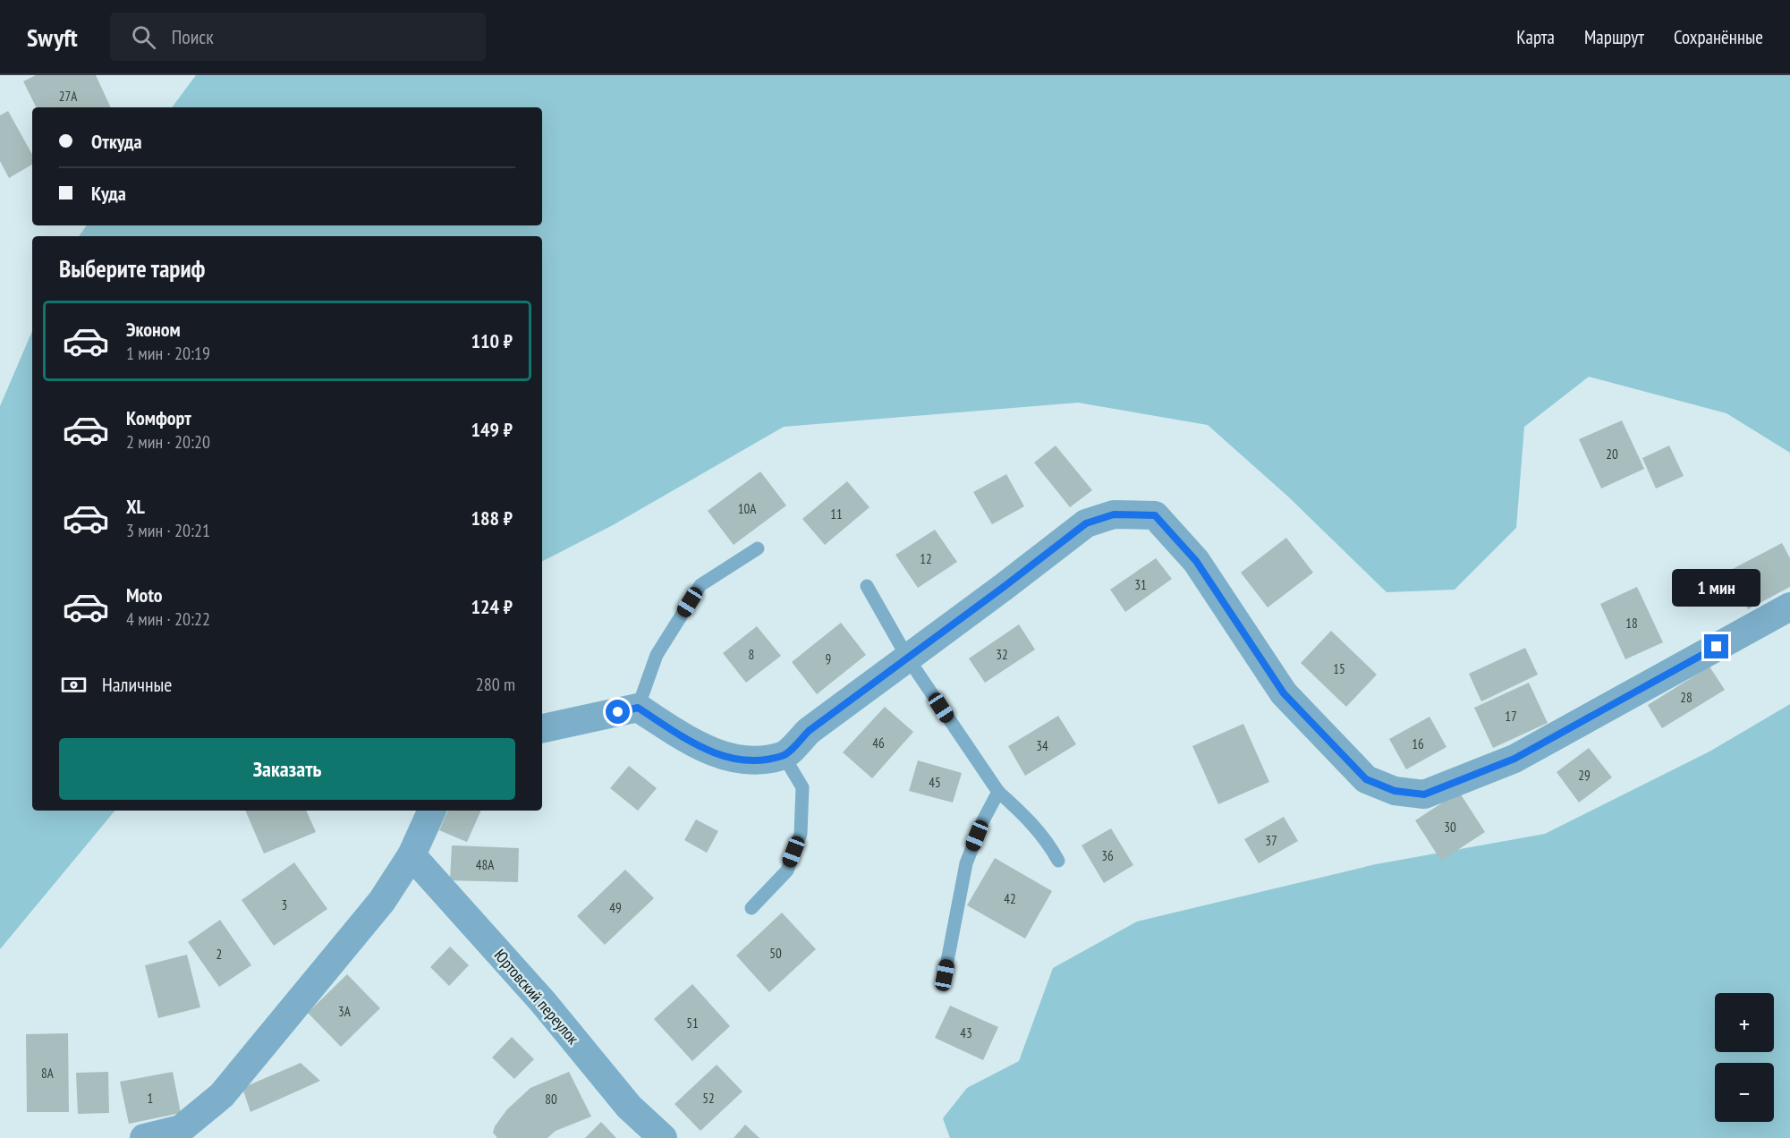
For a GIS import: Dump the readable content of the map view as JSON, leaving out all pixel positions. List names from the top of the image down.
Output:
{
  "streets": {
    "street": ["Юртовский переулок"]
  },
  "house_numbers": [
    "27А",
    "20",
    "10А",
    "11",
    "12",
    "31",
    "18",
    "8",
    "32",
    "9",
    "15",
    "28",
    "17",
    "46",
    "16",
    "34",
    "29",
    "45",
    "30",
    "37",
    "36",
    "48А",
    "42",
    "3",
    "49",
    "50",
    "2",
    "3А",
    "51",
    "43",
    "8А",
    "1",
    "52",
    "80"
  ],
  "page": {
    "header": "Swyft",
    "search": "Поиск",
    "nav": ["Карта", "Маршрут", "Сохранённые"],
    "banner": ["Откуда", "Куда"],
    "heading": "Выберите тариф",
    "list": [
      {
        "name": "Эконом",
        "note": "1 мин · 20:19",
        "value": "110 ₽"
      },
      {
        "name": "Комфорт",
        "note": "2 мин · 20:20",
        "value": "149 ₽"
      },
      {
        "name": "XL",
        "note": "3 мин · 20:21",
        "value": "188 ₽"
      },
      {
        "name": "Moto",
        "note": "4 мин · 20:22",
        "value": "124 ₽"
      }
    ],
    "bubble": "1 мин",
    "pay": ["Наличные", "280 m"],
    "buttons": "Заказать",
    "map_buttons": ["+", "−"]
  }
}
